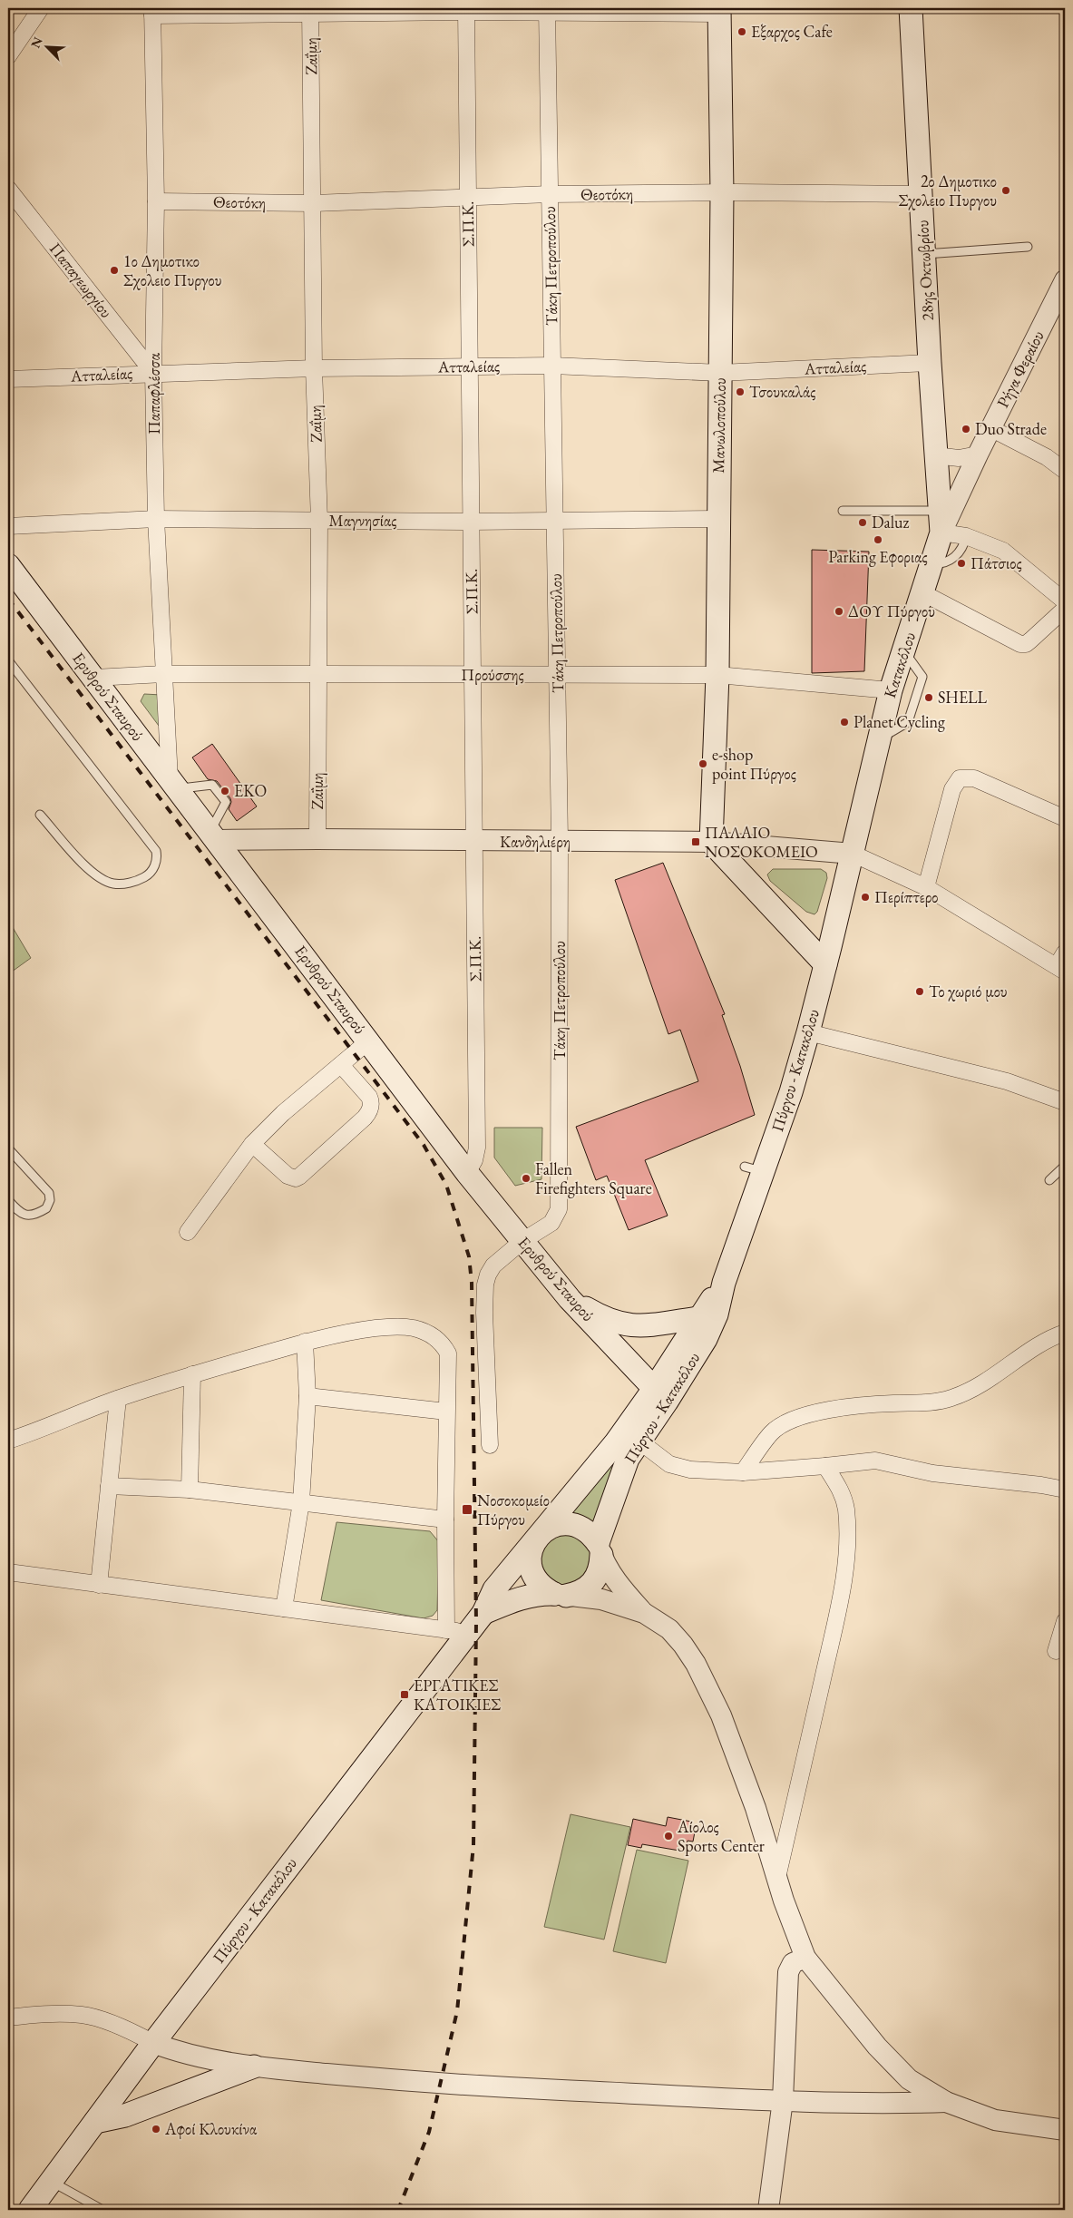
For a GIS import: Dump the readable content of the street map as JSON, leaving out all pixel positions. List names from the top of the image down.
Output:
{
  "streets": {
    "main road": [
      "28ης Οκτωβρίου",
      "Μανωλοπούλου",
      "Κατακόλου",
      "Ερυθρού Σταυρού",
      "Πύργου - Κατακόλου"
    ],
    "street": [
      "Ζαΐμη",
      "Θεοτόκη",
      "Σ.Π.Κ.",
      "Τάκη Πετροπούλου",
      "Παπαγεωργίου",
      "Ατταλείας",
      "Ρήγα Φεραίου",
      "Παπαφλέσσα",
      "Μαγνησίας",
      "Προύσσης",
      "Κανδηλιέρη"
    ]
  },
  "crossings": [
    ["Ζαΐμη", "Θεοτόκη"],
    ["Ζαΐμη", "Ατταλείας"],
    ["Ζαΐμη", "Μαγνησίας"],
    ["Ζαΐμη", "Προύσσης"],
    ["Ζαΐμη", "Κανδηλιέρη"],
    ["Θεοτόκη", "Σ.Π.Κ."],
    ["Θεοτόκη", "Τάκη Πετροπούλου"],
    ["Θεοτόκη", "28ης Οκτωβρίου"],
    ["Θεοτόκη", "Παπαφλέσσα"],
    ["Θεοτόκη", "Μανωλοπούλου"],
    ["Σ.Π.Κ.", "Ατταλείας"],
    ["Σ.Π.Κ.", "Μαγνησίας"],
    ["Σ.Π.Κ.", "Προύσσης"],
    ["Σ.Π.Κ.", "Ερυθρού Σταυρού"],
    ["Σ.Π.Κ.", "Κανδηλιέρη"],
    ["Τάκη Πετροπούλου", "Ατταλείας"],
    ["Τάκη Πετροπούλου", "Μαγνησίας"],
    ["Τάκη Πετροπούλου", "Προύσσης"],
    ["Τάκη Πετροπούλου", "Ερυθρού Σταυρού"],
    ["Τάκη Πετροπούλου", "Κανδηλιέρη"],
    ["28ης Οκτωβρίου", "Ατταλείας"],
    ["28ης Οκτωβρίου", "Ρήγα Φεραίου"],
    ["28ης Οκτωβρίου", "Κατακόλου"],
    ["Παπαγεωργίου", "Ατταλείας"],
    ["Παπαγεωργίου", "Παπαφλέσσα"],
    ["Ατταλείας", "Παπαφλέσσα"],
    ["Ατταλείας", "Μανωλοπούλου"],
    ["Ρήγα Φεραίου", "Κατακόλου"],
    ["Παπαφλέσσα", "Μαγνησίας"],
    ["Παπαφλέσσα", "Προύσσης"],
    ["Παπαφλέσσα", "Ερυθρού Σταυρού"],
    ["Μανωλοπούλου", "Μαγνησίας"],
    ["Μανωλοπούλου", "Προύσσης"],
    ["Μανωλοπούλου", "Κανδηλιέρη"],
    ["Κατακόλου", "Προύσσης"],
    ["Κατακόλου", "Κανδηλιέρη"],
    ["Κατακόλου", "Πύργου - Κατακόλου"],
    ["Προύσσης", "Ερυθρού Σταυρού"],
    ["Ερυθρού Σταυρού", "Κανδηλιέρη"],
    ["Ερυθρού Σταυρού", "Πύργου - Κατακόλου"],
    ["Κανδηλιέρη", "Πύργου - Κατακόλου"]
  ],
  "places": {
    "other": [
      "Εξαρχος Cafe",
      "2ο Δημοτικο Σχολειο Πυργου",
      "1ο Δημοτικο Σχολειο Πυργου",
      "Τσουκαλάς",
      "Duo Strade",
      "Daluz",
      "Parking Εφοριας",
      "Πάτσιος",
      "ΔΟΥ Πύργου",
      "SHELL",
      "Planet Cycling",
      "e-shop point Πύργος",
      "EKO",
      "Περίπτερο",
      "Το χωριό μου",
      "Fallen Firefighters Square",
      "Αίολος Sports Center",
      "Αφοί Κλουκίνα"
    ],
    "transit": ["ΠΑΛΑΙΟ ΝΟΣΟΚΟΜΕΙΟ", "Νοσοκομείο Πύργου", "ΕΡΓΑΤΙΚΕΣ ΚΑΤΟΙΚΙΕΣ"]
  },
  "north": "top left"
}
